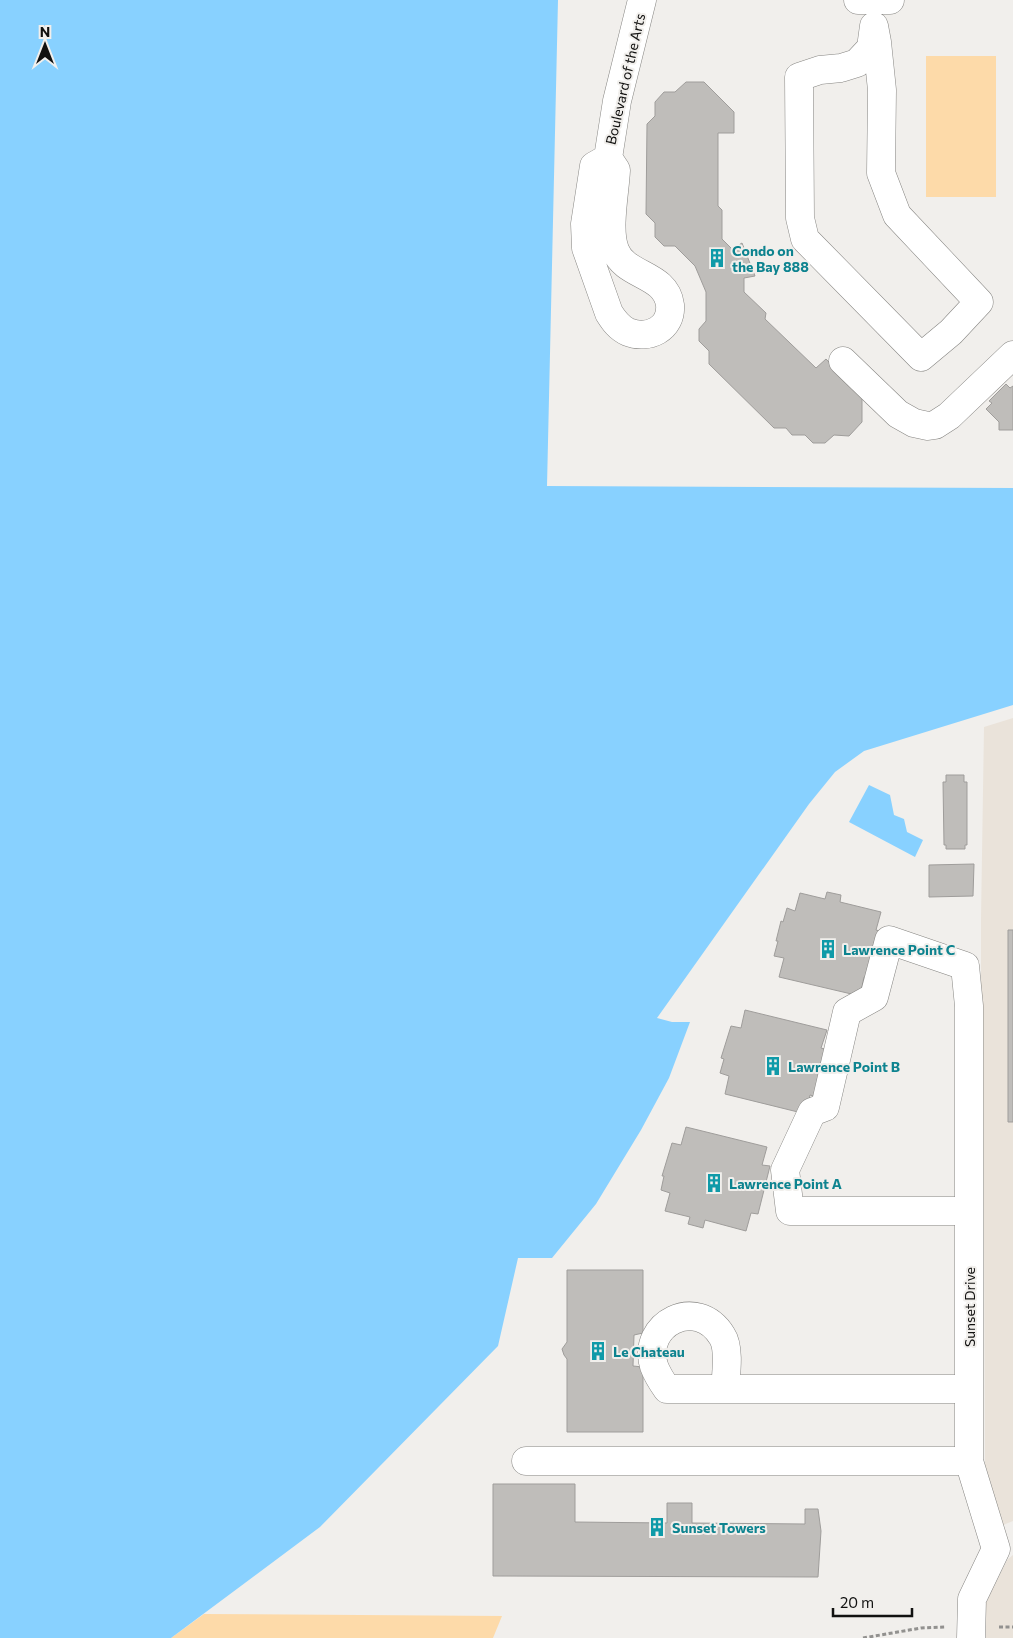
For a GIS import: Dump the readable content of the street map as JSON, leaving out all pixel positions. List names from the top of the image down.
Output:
{
  "streets": {
    "street": ["Boulevard of the Arts", "Sunset Drive"]
  },
  "places": {
    "building": [
      "Condo on the Bay 888",
      "Lawrence Point C",
      "Lawrence Point B",
      "Lawrence Point A",
      "Le Chateau",
      "Sunset Towers"
    ]
  },
  "scale_bar": "20 m",
  "north": "top"
}
